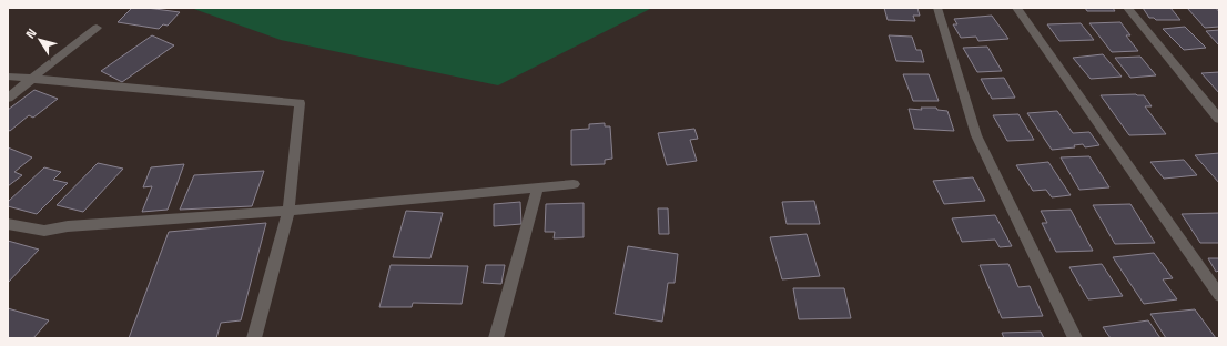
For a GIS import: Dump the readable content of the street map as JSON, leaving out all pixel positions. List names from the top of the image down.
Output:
{
  "north": "top left"
}
